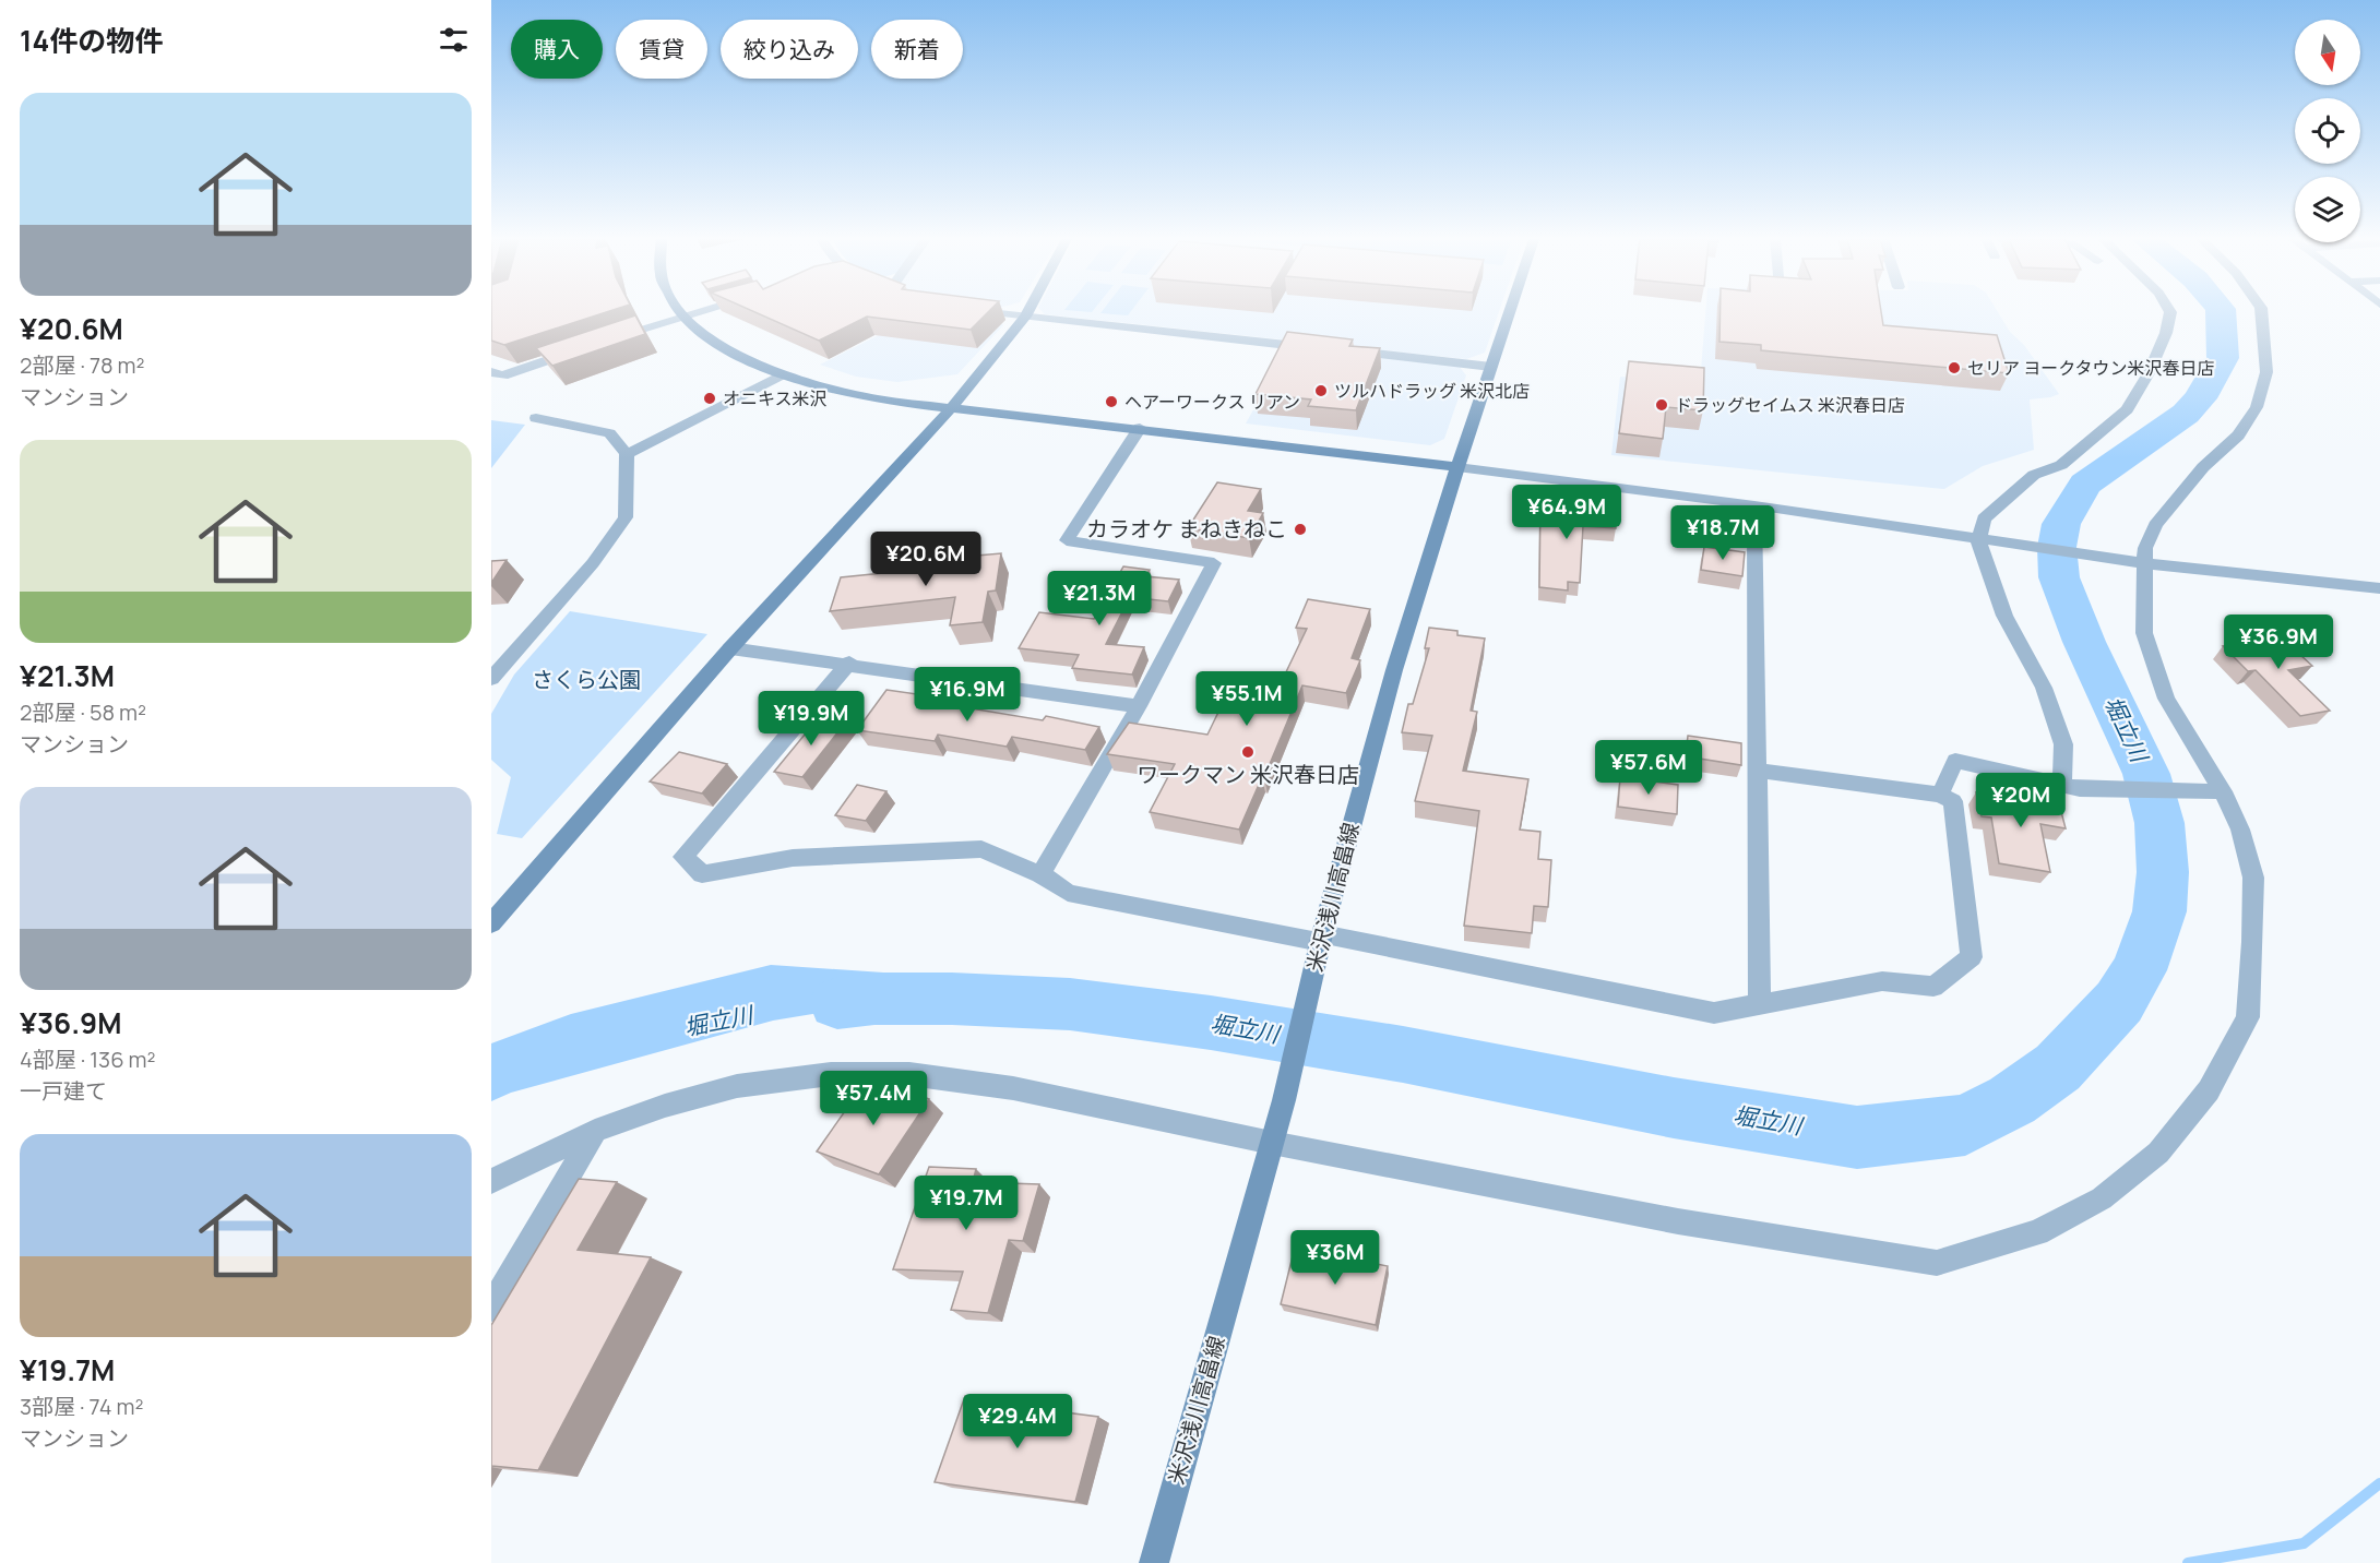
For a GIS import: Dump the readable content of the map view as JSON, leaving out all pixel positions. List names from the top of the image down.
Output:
{
  "streets": {
    "street": ["米沢浅川高畠線"]
  },
  "water": ["堀立川"],
  "parks": ["さくら公園"],
  "places": [
    "セリア ヨークタウン米沢春日店",
    "ツルハドラッグ 米沢北店",
    "オニキス米沢",
    "ヘアーワークス リアン",
    "ドラッグセイムス 米沢春日店",
    "カラオケ まねきねこ",
    "ワークマン 米沢春日店"
  ],
  "north": "bottom",
  "page": {
    "heading": "14件の物件",
    "chip": [
      "購入",
      "賃貸",
      "絞り込み",
      "新着"
    ],
    "list": [
      {
        "name": "¥20.6M",
        "note": "2部屋 · 78 m² · マンション"
      },
      {
        "name": "¥21.3M",
        "note": "2部屋 · 58 m² · マンション"
      },
      {
        "name": "¥36.9M",
        "note": "4部屋 · 136 m² · 一戸建て"
      },
      {
        "name": "¥19.7M",
        "note": "3部屋 · 74 m² · マンション"
      }
    ],
    "price": [
      "¥64.9M",
      "¥18.7M",
      "¥20.6M",
      "¥21.3M",
      "¥36.9M",
      "¥16.9M",
      "¥55.1M",
      "¥19.9M",
      "¥57.6M",
      "¥20M",
      "¥57.4M",
      "¥19.7M",
      "¥36M",
      "¥29.4M"
    ]
  }
}
